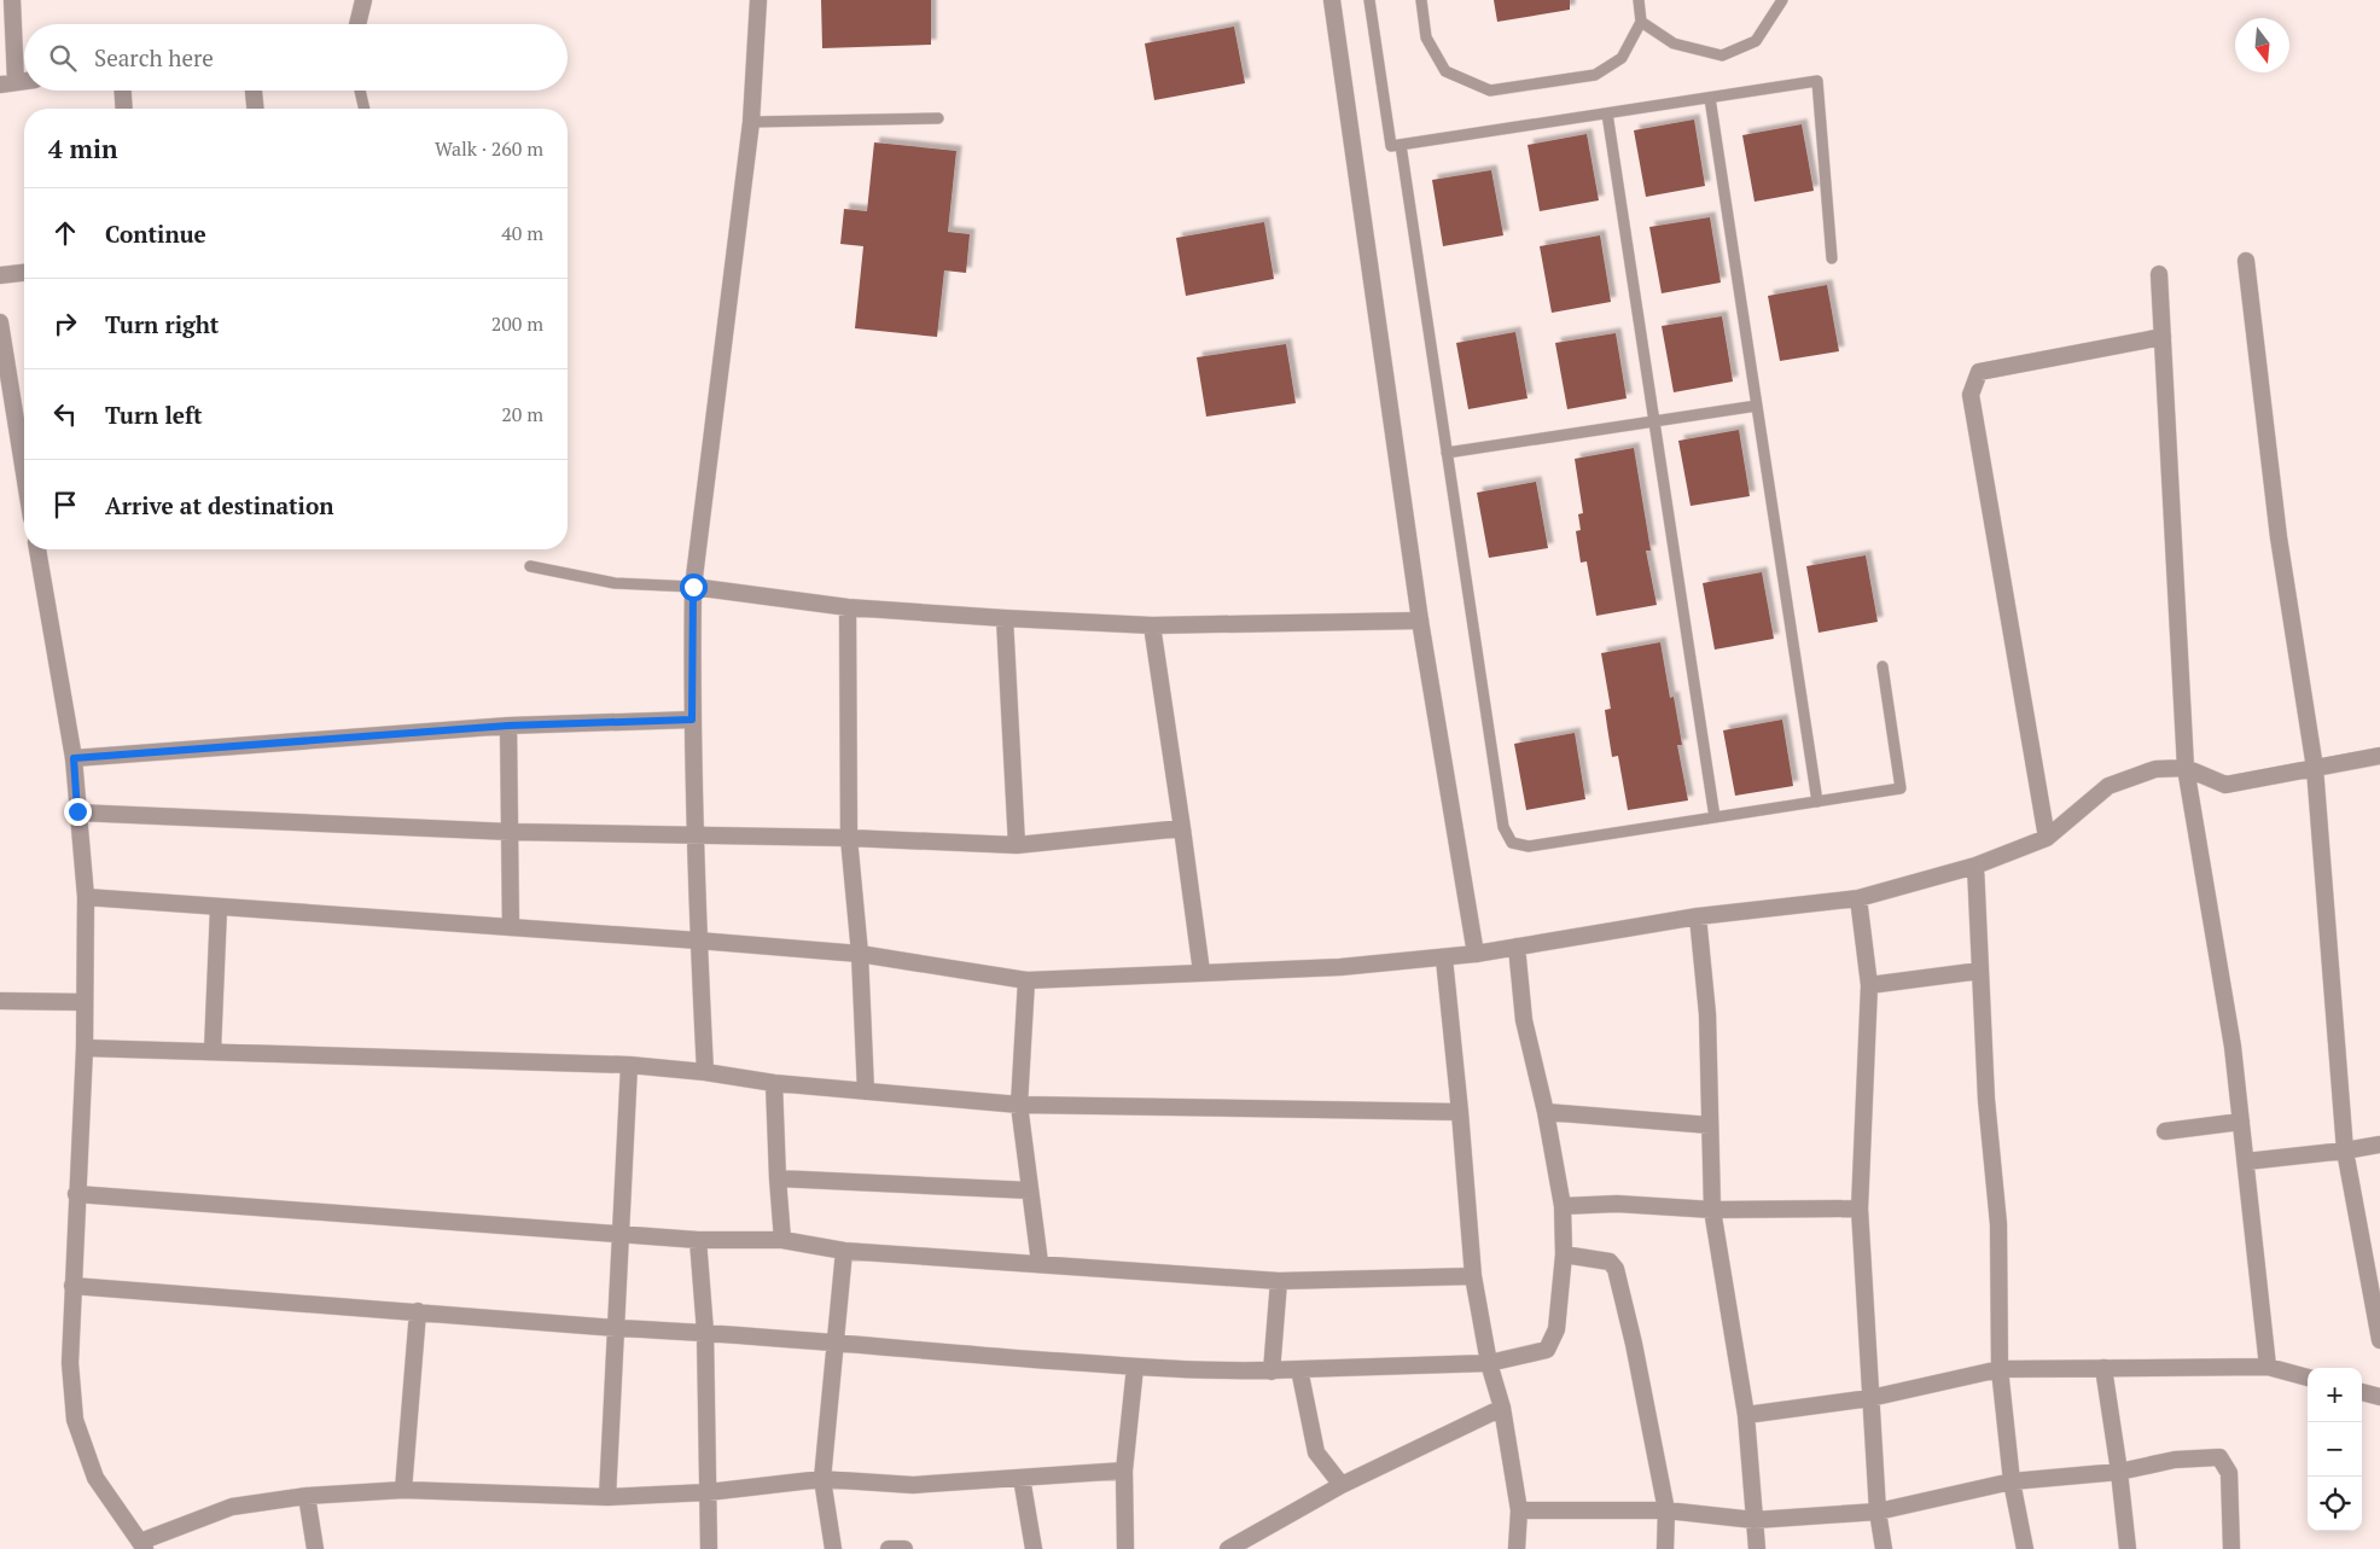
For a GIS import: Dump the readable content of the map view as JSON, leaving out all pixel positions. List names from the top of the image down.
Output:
{
  "north": "bottom",
  "page": {
    "search": "Search here",
    "heading": ["4 min", "Walk · 260 m"],
    "list": [
      ["Continue", "40 m"],
      ["Turn right", "200 m"],
      ["Turn left", "20 m"],
      "Arrive at destination"
    ],
    "map_buttons": ["+", "−"]
  }
}
